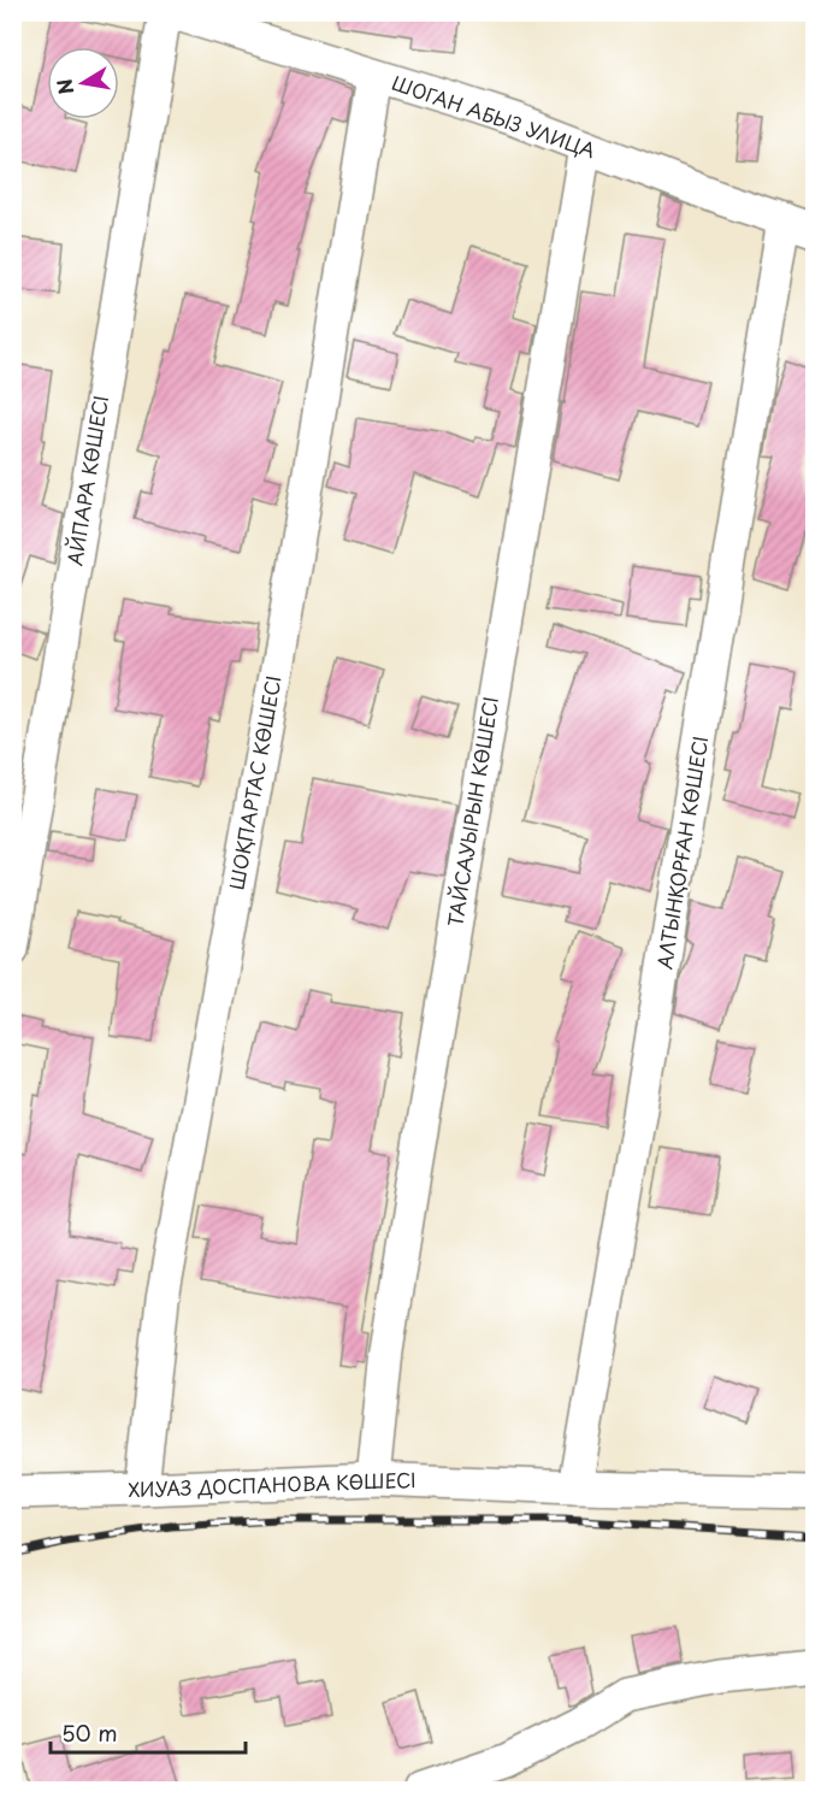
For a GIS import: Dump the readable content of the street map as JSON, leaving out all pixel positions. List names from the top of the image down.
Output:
{
  "streets": {
    "street": [
      "ШОГАН АБЫЗ УЛИЦА",
      "АЙПАРА КӨШЕСІ",
      "ШОҚПАРТАС КӨШЕСІ",
      "ТАЙСАУЫРЫН КӨШЕСІ",
      "АЛТЫНҚОРҒАН КӨШЕСІ",
      "ХИУАЗ ДОСПАНОВА КӨШЕСІ"
    ]
  },
  "crossings": [
    ["ШОГАН АБЫЗ УЛИЦА", "ШОҚПАРТАС КӨШЕСІ"],
    ["ШОГАН АБЫЗ УЛИЦА", "ТАЙСАУЫРЫН КӨШЕСІ"],
    ["ШОГАН АБЫЗ УЛИЦА", "АЛТЫНҚОРҒАН КӨШЕСІ"],
    ["ШОҚПАРТАС КӨШЕСІ", "ХИУАЗ ДОСПАНОВА КӨШЕСІ"],
    ["ТАЙСАУЫРЫН КӨШЕСІ", "ХИУАЗ ДОСПАНОВА КӨШЕСІ"],
    ["АЛТЫНҚОРҒАН КӨШЕСІ", "ХИУАЗ ДОСПАНОВА КӨШЕСІ"]
  ],
  "scale_bar": "50 m",
  "north": "left"
}
